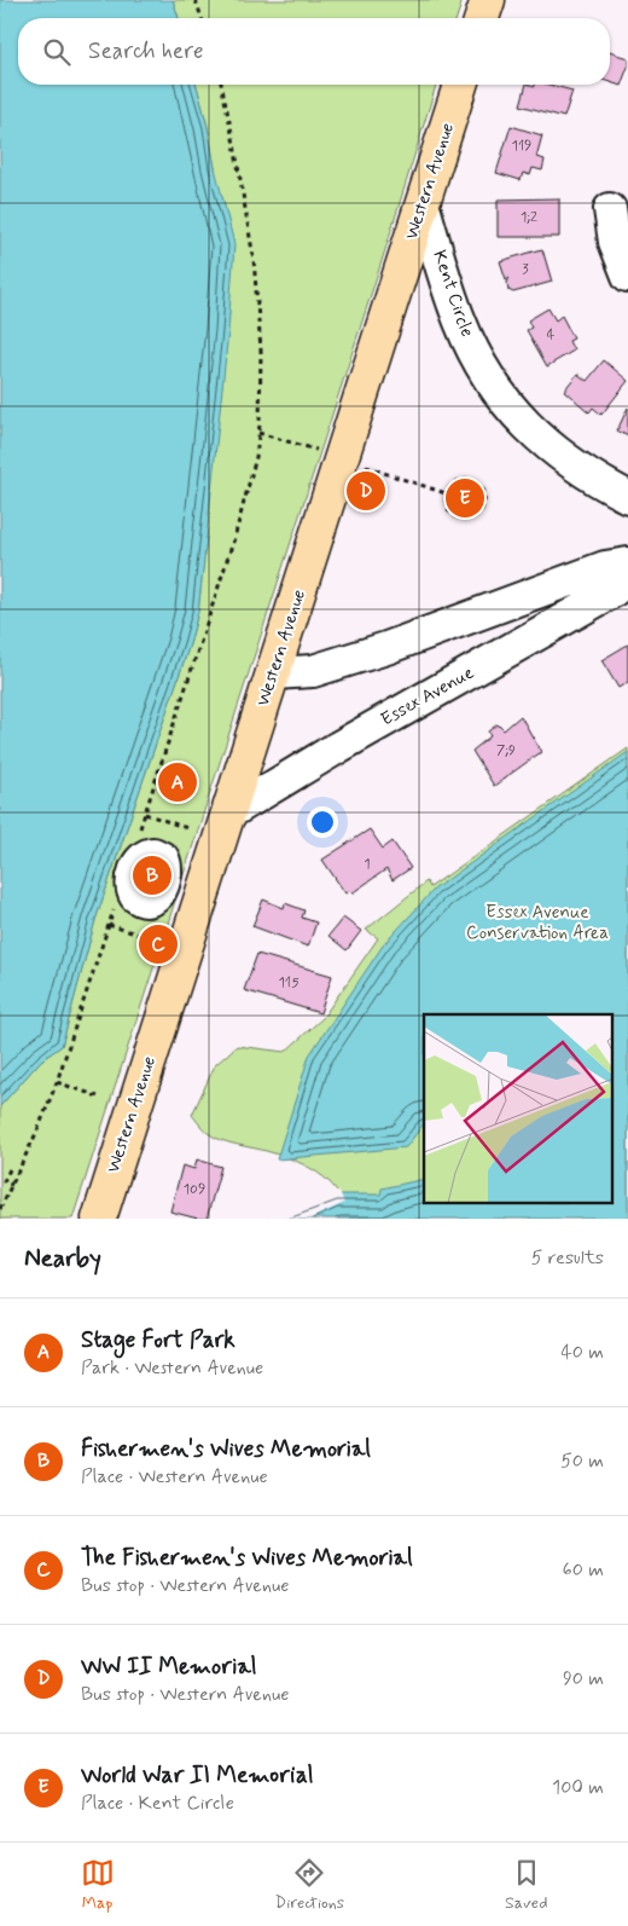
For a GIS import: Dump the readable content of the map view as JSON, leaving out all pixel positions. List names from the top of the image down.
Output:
{
  "streets": {
    "main road": ["Western Avenue"],
    "street": ["Kent Circle", "Essex Avenue"]
  },
  "crossings": [
    ["Western Avenue", "Kent Circle"],
    ["Western Avenue", "Essex Avenue"]
  ],
  "parks": ["Essex Avenue Conservation Area"],
  "house_numbers": [
    "119",
    "1;2",
    "3",
    "4",
    "7;9",
    "1",
    "115",
    "109"
  ],
  "page": {
    "search": "Search here",
    "pins": [
      "D",
      "E",
      "A",
      "B",
      "C"
    ],
    "heading": ["Nearby", "5 results"],
    "list": [
      {
        "mark": "A",
        "name": "Stage Fort Park",
        "note": "Park · Western Avenue",
        "value": "40 m"
      },
      {
        "mark": "B",
        "name": "Fishermen's Wives Memorial",
        "note": "Place · Western Avenue",
        "value": "50 m"
      },
      {
        "mark": "C",
        "name": "The Fishermen's Wives Memorial",
        "note": "Bus stop · Western Avenue",
        "value": "60 m"
      },
      {
        "mark": "D",
        "name": "WW II Memorial",
        "note": "Bus stop · Western Avenue",
        "value": "90 m"
      },
      {
        "mark": "E",
        "name": "World War II Memorial",
        "note": "Place · Kent Circle",
        "value": "100 m"
      }
    ],
    "nav": ["Map", "Directions", "Saved"]
  }
}
